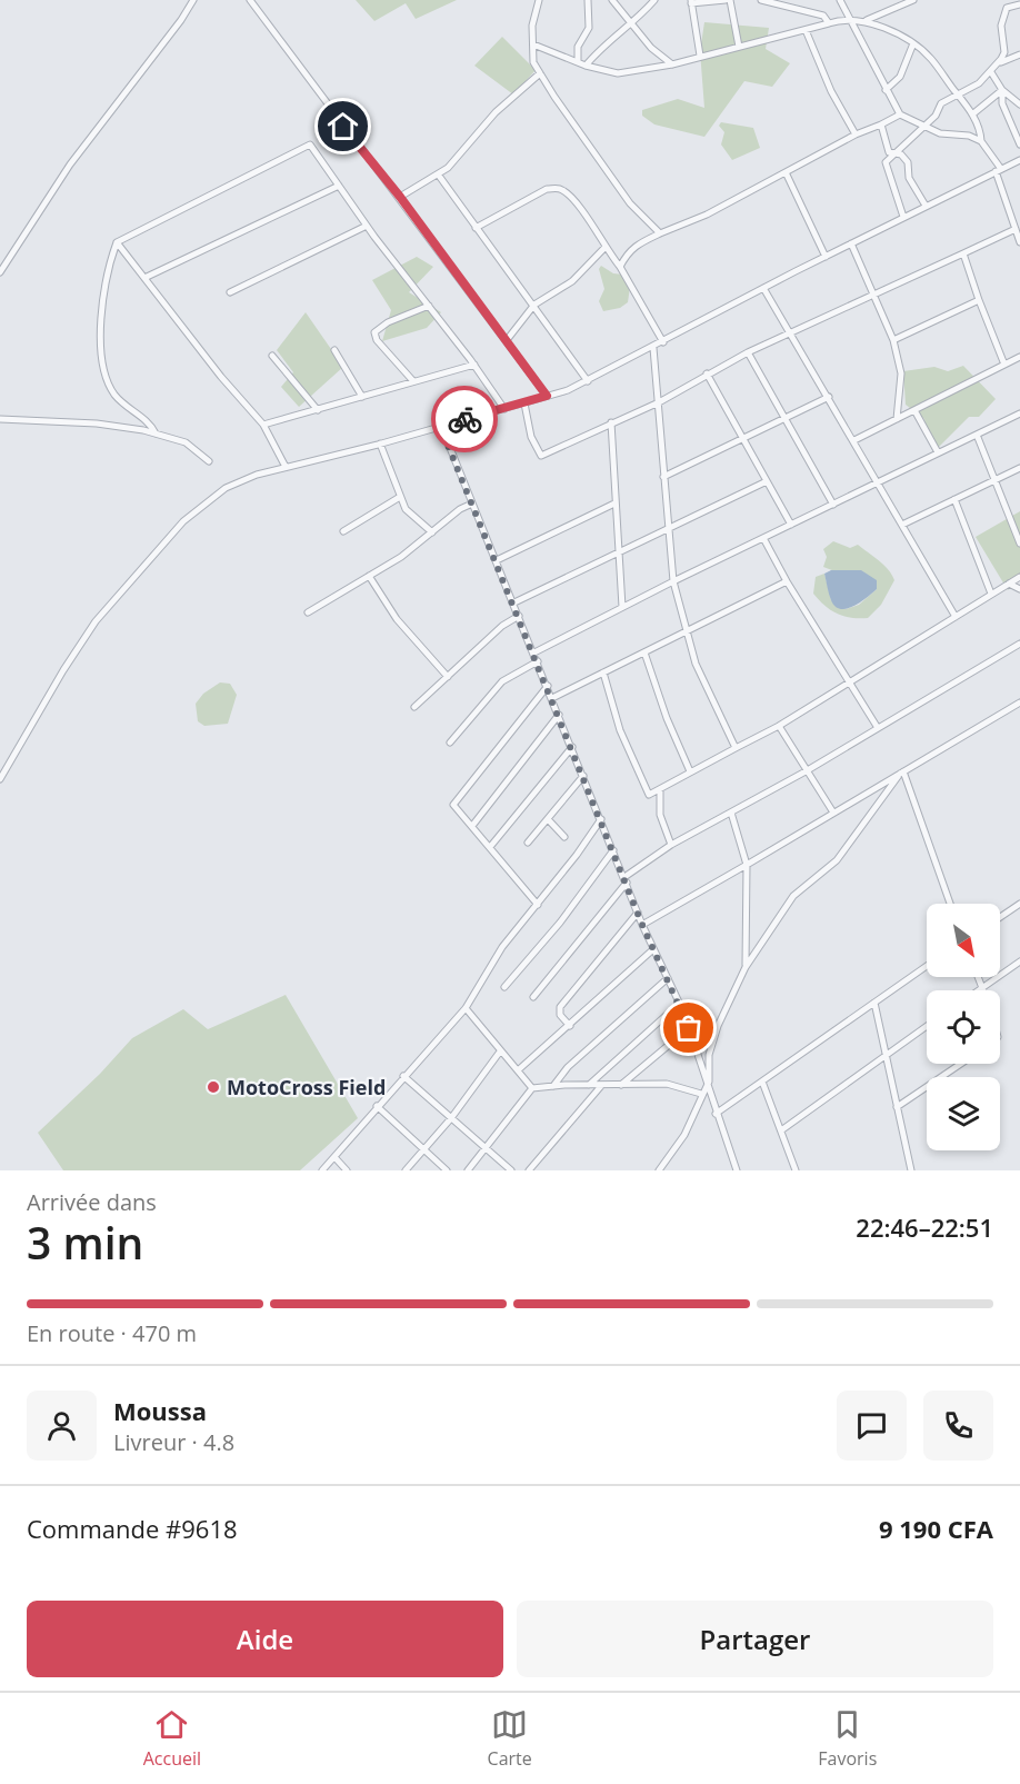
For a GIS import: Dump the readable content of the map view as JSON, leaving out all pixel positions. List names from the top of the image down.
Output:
{
  "places": ["MotoCross Field"],
  "north": "bottom right",
  "page": {
    "heading": ["3 min", "Arrivée dans", "22:46–22:51"],
    "panel": [
      "Moussa",
      "Livreur · 4.8",
      "Commande #9618",
      "9 190 CFA"
    ],
    "bar": "En route · 470 m",
    "buttons": ["Aide", "Partager"],
    "tabs": ["Accueil", "Carte", "Favoris"]
  }
}
